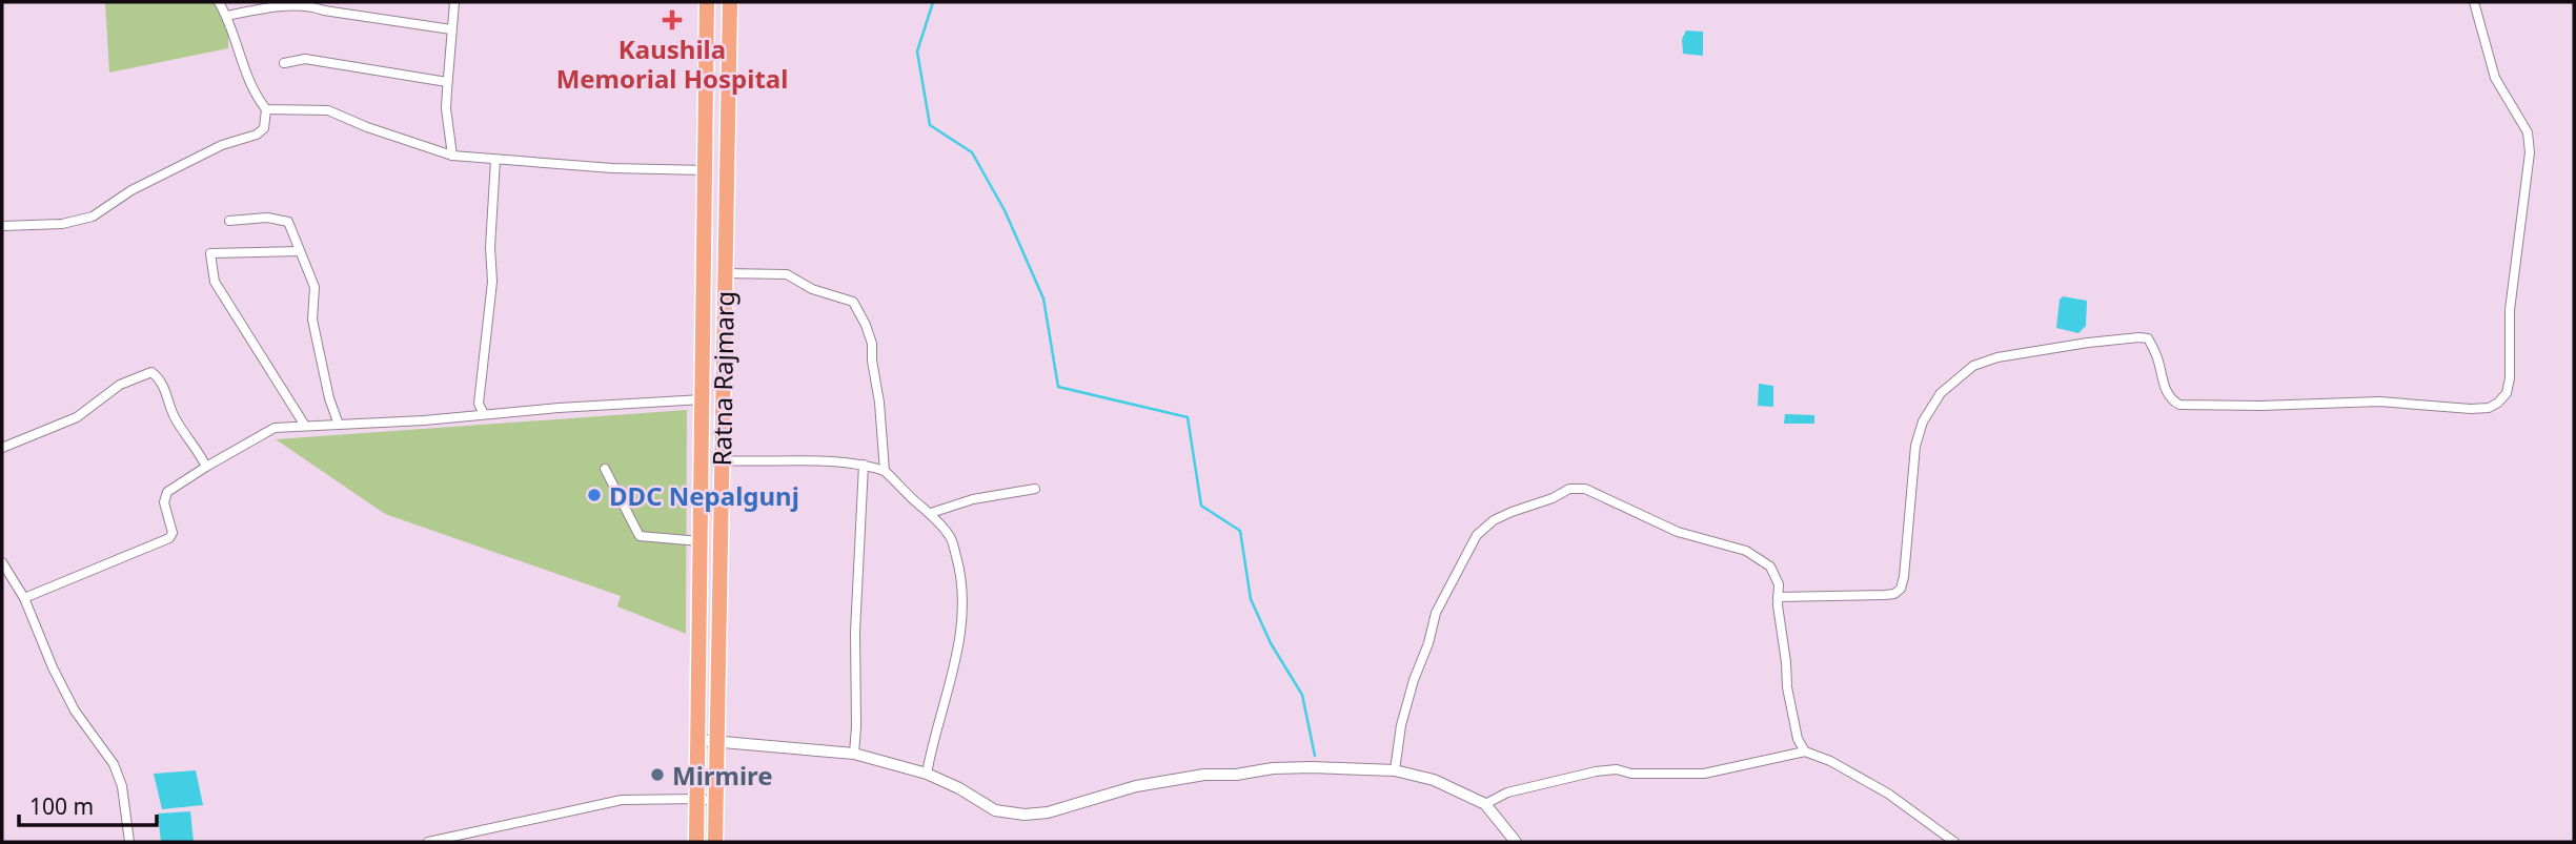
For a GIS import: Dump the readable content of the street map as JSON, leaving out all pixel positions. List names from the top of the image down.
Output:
{
  "streets": {
    "highway": ["Ratna Rajmarg"]
  },
  "places": {
    "health": ["Kaushila Memorial Hospital"],
    "other": ["DDC Nepalgunj", "Mirmire"]
  },
  "scale_bar": "100 m"
}
